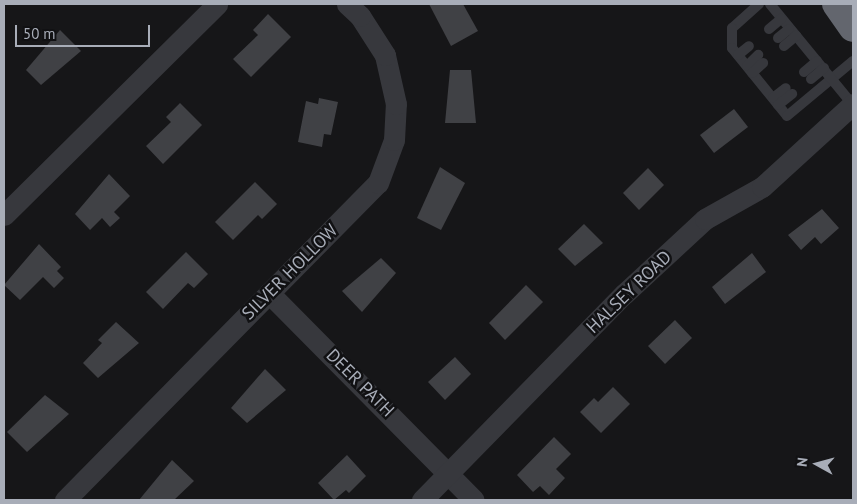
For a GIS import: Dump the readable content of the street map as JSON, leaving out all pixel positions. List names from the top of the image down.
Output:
{
  "streets": {
    "street": ["SILVER HOLLOW", "HALSEY ROAD", "DEER PATH"]
  },
  "crossings": [
    ["SILVER HOLLOW", "DEER PATH"],
    ["HALSEY ROAD", "DEER PATH"]
  ],
  "scale_bar": "50 m",
  "north": "left"
}
